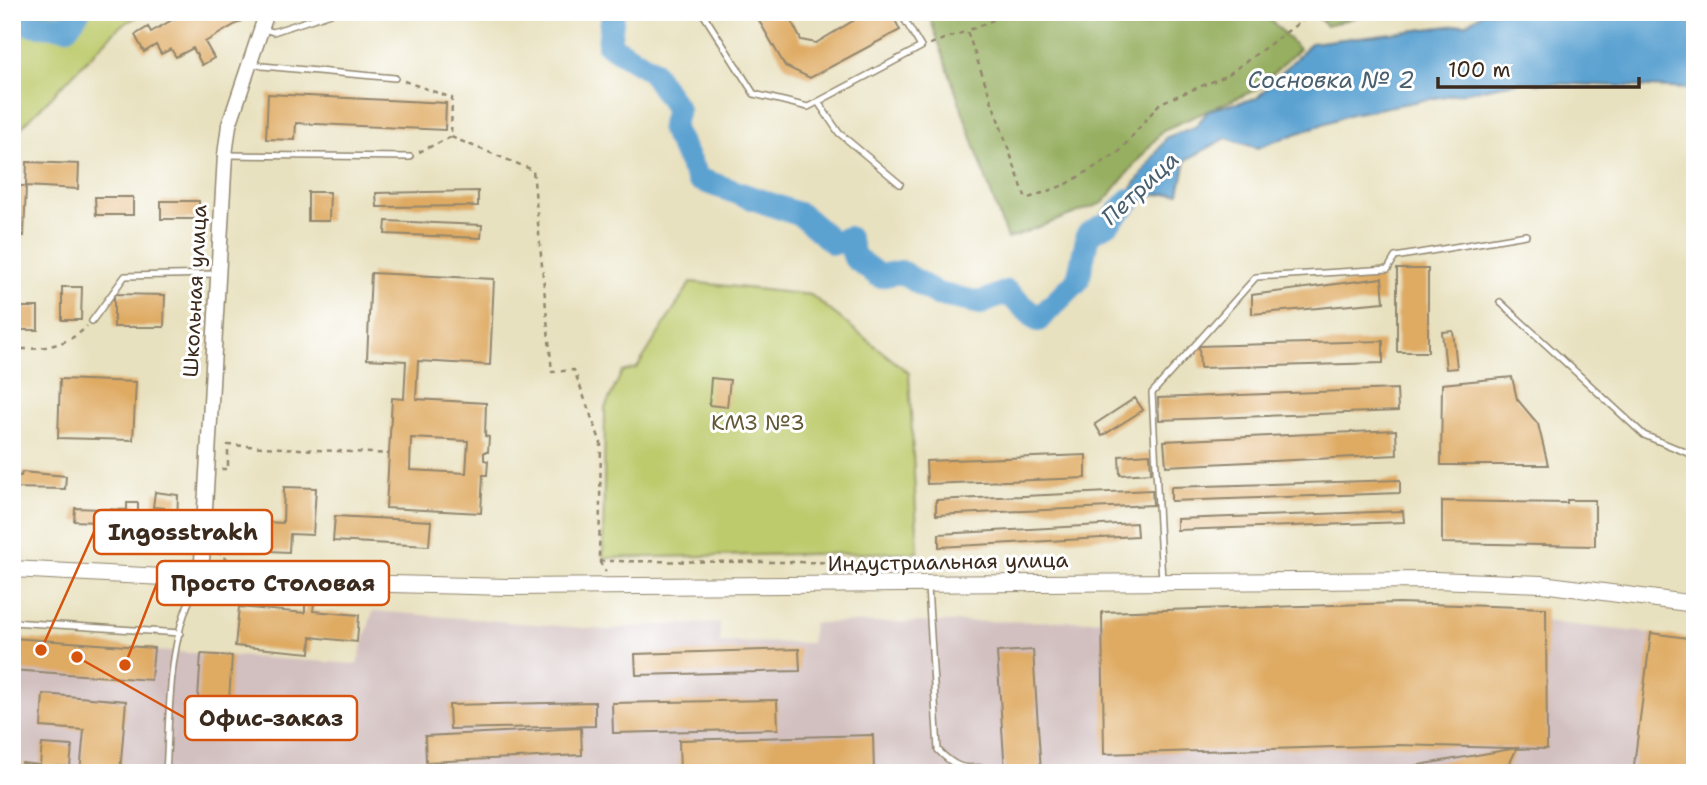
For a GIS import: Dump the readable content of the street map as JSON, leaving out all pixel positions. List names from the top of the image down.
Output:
{
  "streets": {
    "main road": ["Индустриальная улица"],
    "street": ["Школьная улица"]
  },
  "crossings": [
    ["Школьная улица", "Индустриальная улица"]
  ],
  "water": ["Сосновка № 2", "Петрица"],
  "parks": ["КМЗ №3"],
  "places": ["Ingosstrakh", "Офис-заказ", "Просто Столовая"],
  "scale_bar": "100 m"
}
